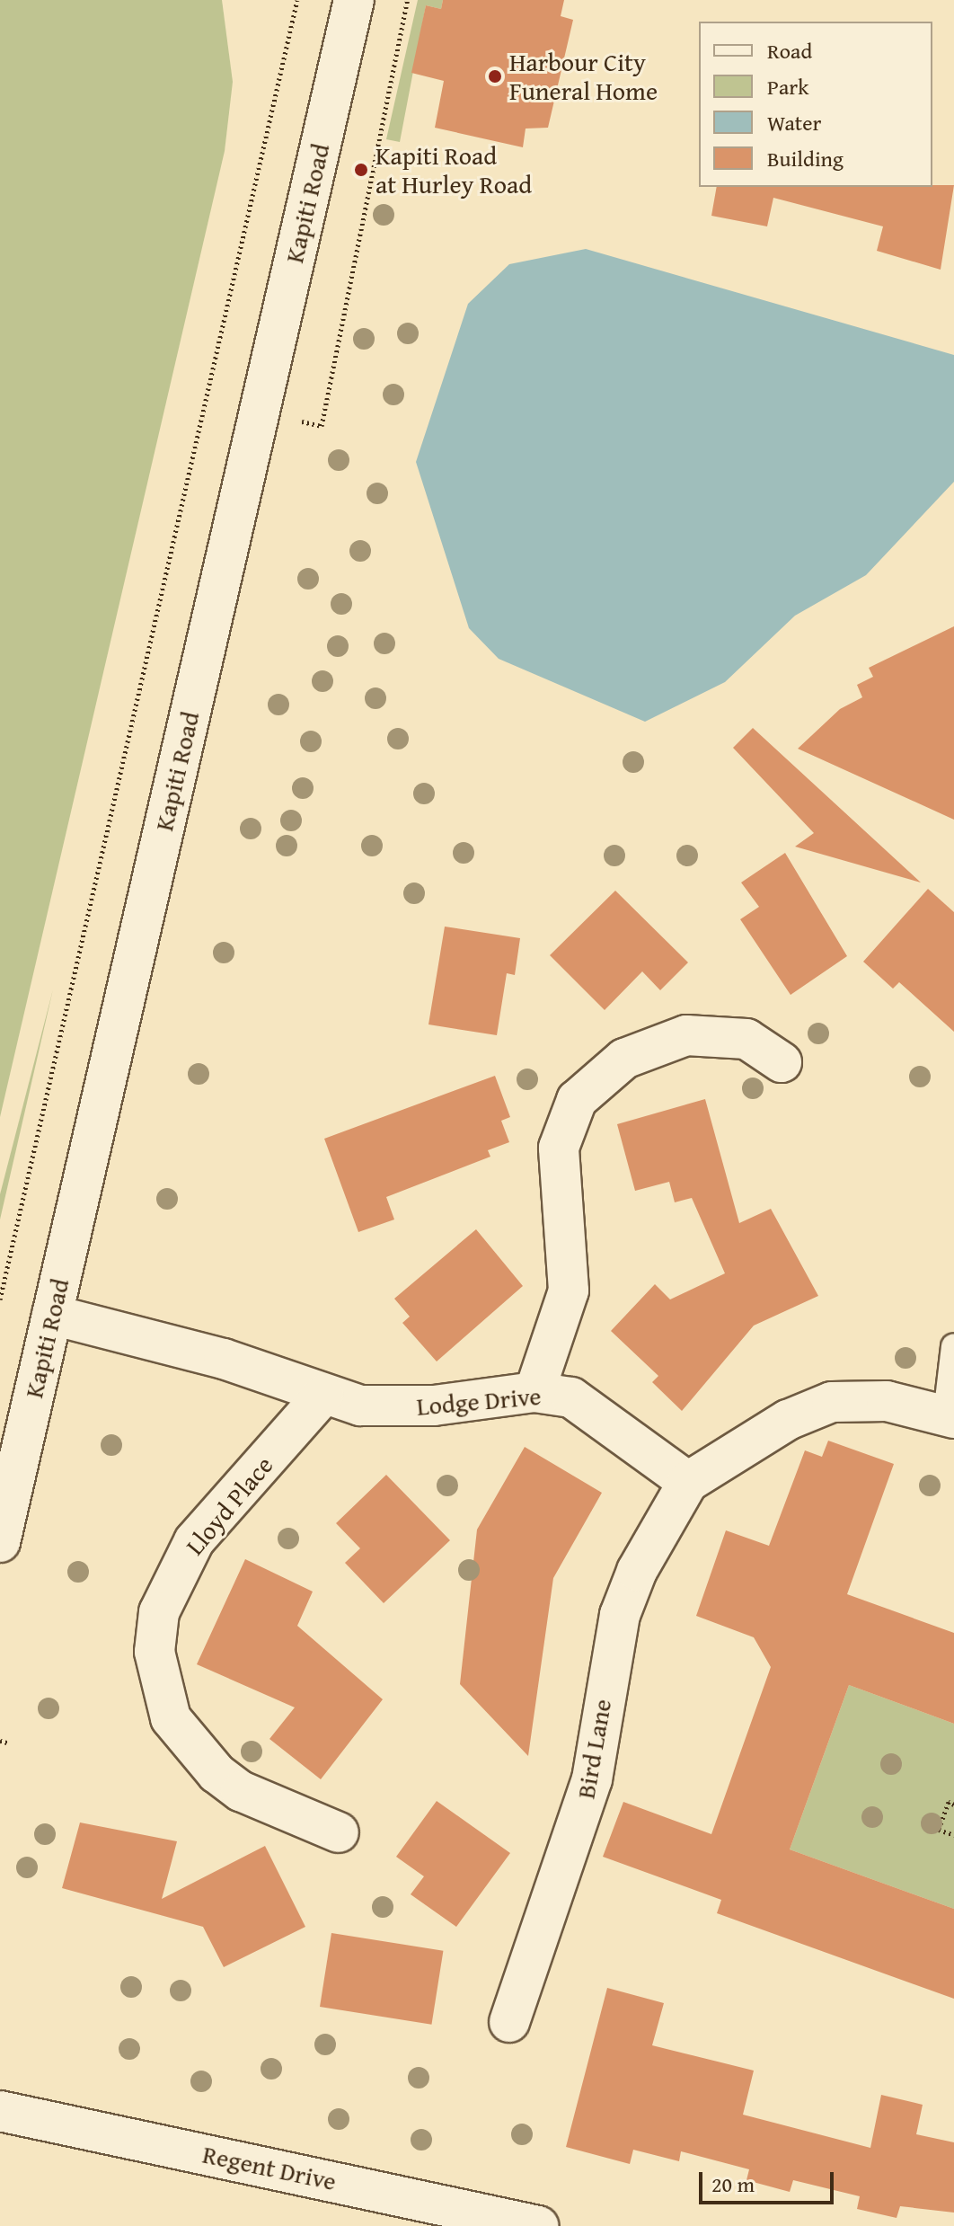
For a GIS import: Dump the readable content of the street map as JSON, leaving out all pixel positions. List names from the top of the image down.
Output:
{
  "streets": {
    "street": [
      "Kapiti Road",
      "Lodge Drive",
      "Lloyd Place",
      "Bird Lane",
      "Regent Drive"
    ]
  },
  "crossings": [
    ["Kapiti Road", "Lodge Drive"],
    ["Lodge Drive", "Lloyd Place"],
    ["Lodge Drive", "Bird Lane"]
  ],
  "places": ["Harbour City Funeral Home", "Kapiti Road at Hurley Road"],
  "legend": [
    "Road",
    "Park",
    "Water",
    "Building"
  ],
  "scale_bar": "20 m"
}
